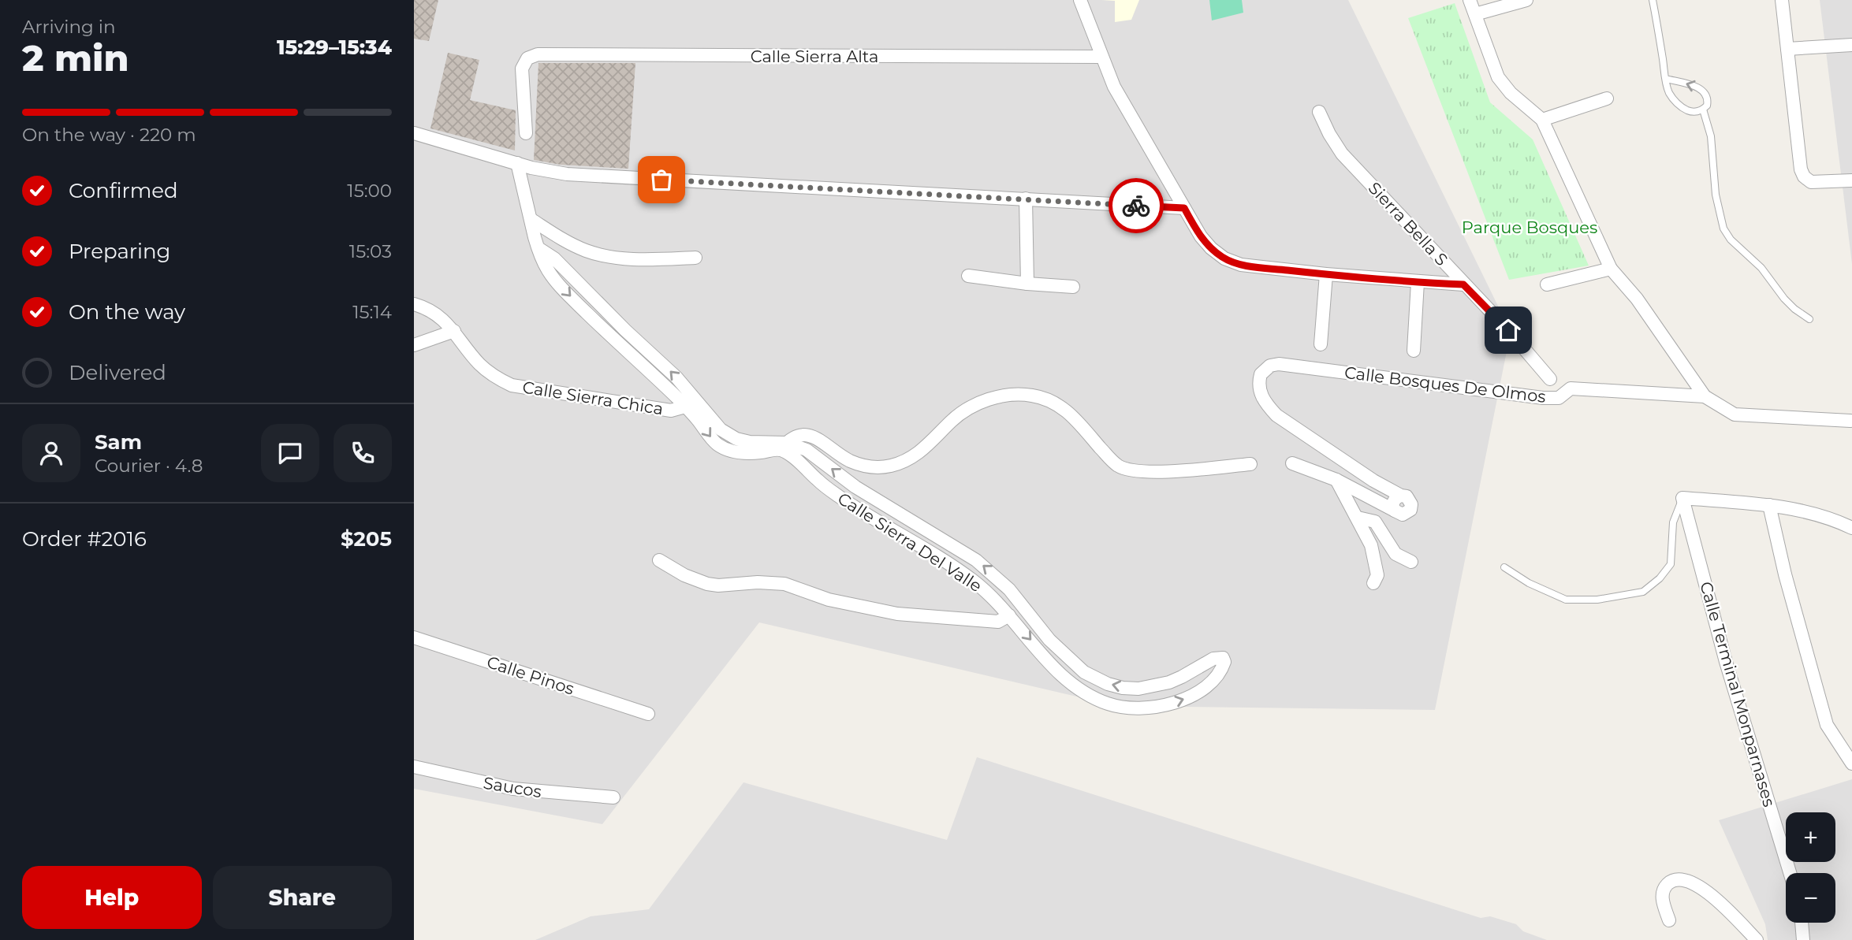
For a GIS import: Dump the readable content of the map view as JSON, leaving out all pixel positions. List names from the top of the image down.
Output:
{
  "streets": {
    "street": [
      "Calle Sierra Alta",
      "Sierra Bella S",
      "Calle Bosques De Olmos",
      "Calle Sierra Chica",
      "Calle Sierra Del Valle",
      "Calle Pinos",
      "Calle Terminal Monparnases",
      "Saucos"
    ]
  },
  "crossings": [
    ["Calle Sierra Chica", "Calle Sierra Del Valle"]
  ],
  "parks": ["Parque Bosques"],
  "page": {
    "heading": ["2 min", "Arriving in", "15:29–15:34"],
    "panel": [
      "Sam",
      "Courier · 4.8",
      "Order #2016",
      "$205"
    ],
    "bar": "On the way · 220 m",
    "list": [
      ["Confirmed", "15:00"],
      ["Preparing", "15:03"],
      ["On the way", "15:14"],
      "Delivered"
    ],
    "map_buttons": ["+", "−"],
    "buttons": ["Help", "Share"]
  }
}
